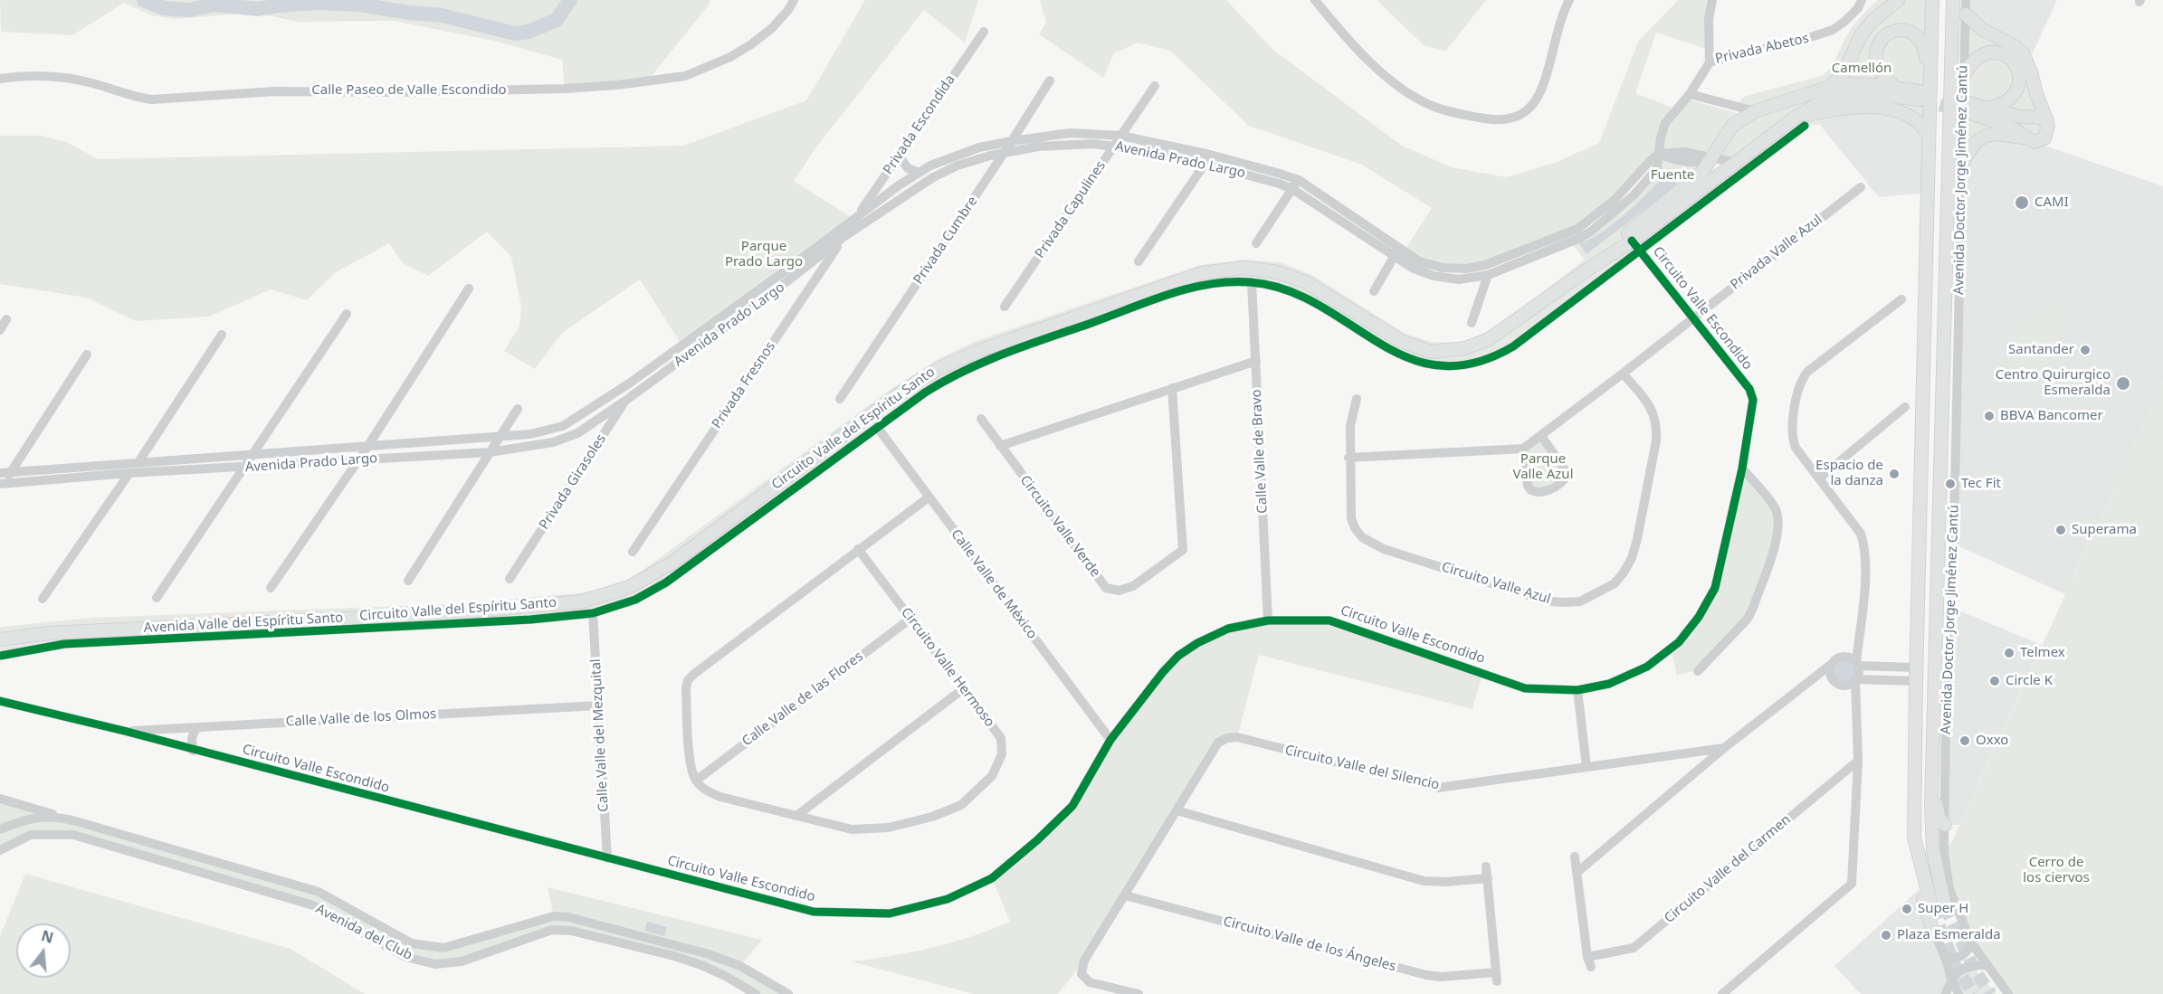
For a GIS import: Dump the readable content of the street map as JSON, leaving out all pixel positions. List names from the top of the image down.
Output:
{
  "streets": {
    "main road": ["Avenida Doctor Jorge Jiménez Cantú", "Avenida Valle del Espíritu Santo"],
    "street": [
      "Privada Abetos",
      "Calle Paseo de Valle Escondido",
      "Privada Escondida",
      "Avenida Prado Largo",
      "Privada Capulines",
      "Privada Cumbre",
      "Privada Valle Azul",
      "Circuito Valle Escondido",
      "Privada Fresnos",
      "Circuito Valle del Espíritu Santo",
      "Calle Valle de Bravo",
      "Privada Girasoles",
      "Circuito Valle Verde",
      "Circuito Valle Azul",
      "Calle Valle de México",
      "Circuito Valle Hermoso",
      "Calle Valle de las Flores",
      "Calle Valle de los Olmos",
      "Calle Valle del Mezquital",
      "Circuito Valle del Silencio",
      "Circuito Valle del Carmen",
      "Avenida del Club",
      "Circuito Valle de los Ángeles"
    ]
  },
  "crossings": [
    ["Privada Escondida", "Avenida Prado Largo"],
    ["Privada Escondida", "Privada Fresnos"],
    ["Avenida Prado Largo", "Privada Capulines"],
    ["Avenida Prado Largo", "Privada Cumbre"],
    ["Avenida Prado Largo", "Privada Fresnos"],
    ["Avenida Prado Largo", "Privada Girasoles"],
    ["Privada Valle Azul", "Circuito Valle Escondido"],
    ["Circuito Valle Escondido", "Circuito Valle del Espíritu Santo"],
    ["Circuito Valle Escondido", "Calle Valle de Bravo"],
    ["Circuito Valle Escondido", "Calle Valle de México"],
    ["Circuito Valle Escondido", "Avenida Valle del Espíritu Santo"],
    ["Circuito Valle Escondido", "Calle Valle de los Olmos"],
    ["Circuito Valle Escondido", "Calle Valle del Mezquital"],
    ["Circuito Valle del Espíritu Santo", "Calle Valle de Bravo"],
    ["Circuito Valle del Espíritu Santo", "Calle Valle de México"],
    ["Circuito Valle del Espíritu Santo", "Avenida Valle del Espíritu Santo"],
    ["Circuito Valle del Espíritu Santo", "Calle Valle del Mezquital"],
    ["Circuito Valle Hermoso", "Calle Valle de las Flores"],
    ["Calle Valle de los Olmos", "Calle Valle del Mezquital"],
    ["Circuito Valle del Silencio", "Circuito Valle de los Ángeles"]
  ],
  "parks": [
    "Camellón",
    "Fuente",
    "Parque Prado Largo",
    "Parque Valle Azul",
    "Cerro de los ciervos"
  ],
  "places": [
    "CAMI",
    "Santander",
    "Centro Quirurgico Esmeralda",
    "BBVA Bancomer",
    "Espacio de la danza",
    "Tec Fit",
    "Superama",
    "Telmex",
    "Circle K",
    "Oxxo",
    "Super H",
    "Plaza Esmeralda"
  ],
  "north": "top"
}
